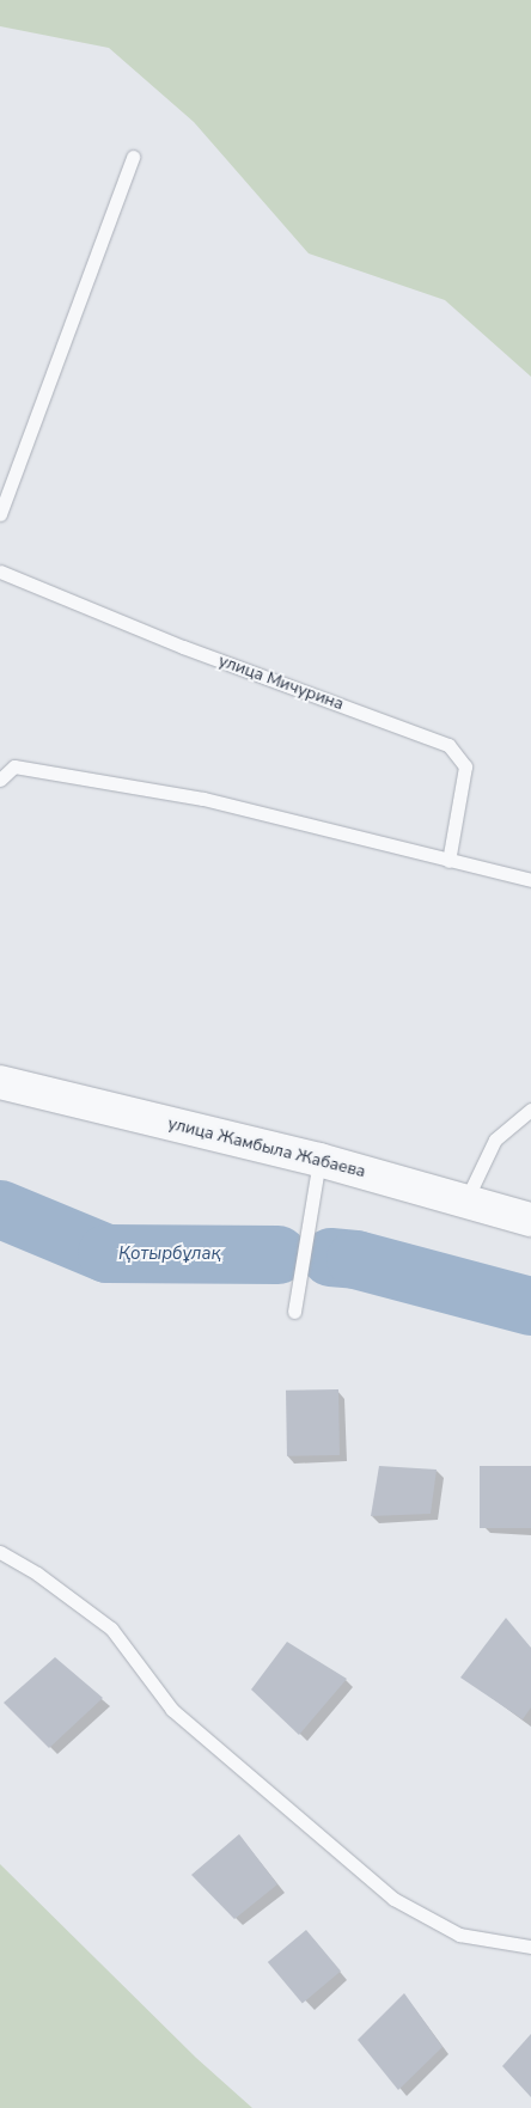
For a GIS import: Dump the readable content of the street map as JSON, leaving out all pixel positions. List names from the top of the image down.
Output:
{
  "streets": {
    "street": ["улица Жамбыла Жабаева"],
    "lane": ["улица Мичурина"]
  },
  "water": ["Қотырбұлақ"]
}
